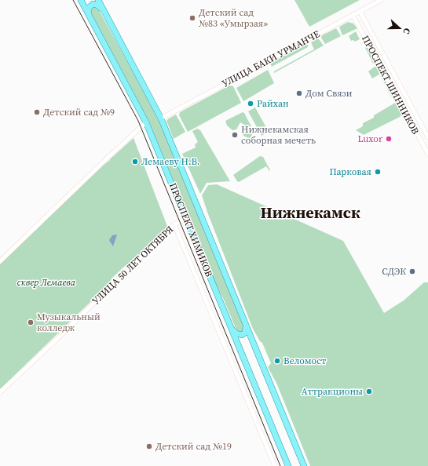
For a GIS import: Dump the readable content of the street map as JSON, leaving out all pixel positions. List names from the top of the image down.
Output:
{
  "streets": {
    "main road": ["ПРОСПЕКТ ХИМИКОВ"],
    "street": ["УЛИЦА БАКИ УРМАНЧЕ", "ПРОСПЕКТ ШИННИКОВ", "УЛИЦА 50 ЛЕТ ОКТЯБРЯ"]
  },
  "crossings": [
    ["УЛИЦА БАКИ УРМАНЧЕ", "ПРОСПЕКТ ШИННИКОВ"],
    ["УЛИЦА БАКИ УРМАНЧЕ", "ПРОСПЕКТ ХИМИКОВ"],
    ["ПРОСПЕКТ ХИМИКОВ", "УЛИЦА 50 ЛЕТ ОКТЯБРЯ"]
  ],
  "districts": ["Нижнекамск"],
  "parks": ["сквер Лемаева"],
  "places": [
    "Детский сад №83 «Умырзая»",
    "Дом Связи",
    "Райхан",
    "Детский сад №9",
    "Нижнекамская соборная мечеть",
    "Luxor",
    "Лемаеву Н.В.",
    "Парковая",
    "СДЭК",
    "Музыкальный колледж",
    "Веломост",
    "Аттракционы",
    "Детский сад №19"
  ],
  "north": "right"
}
